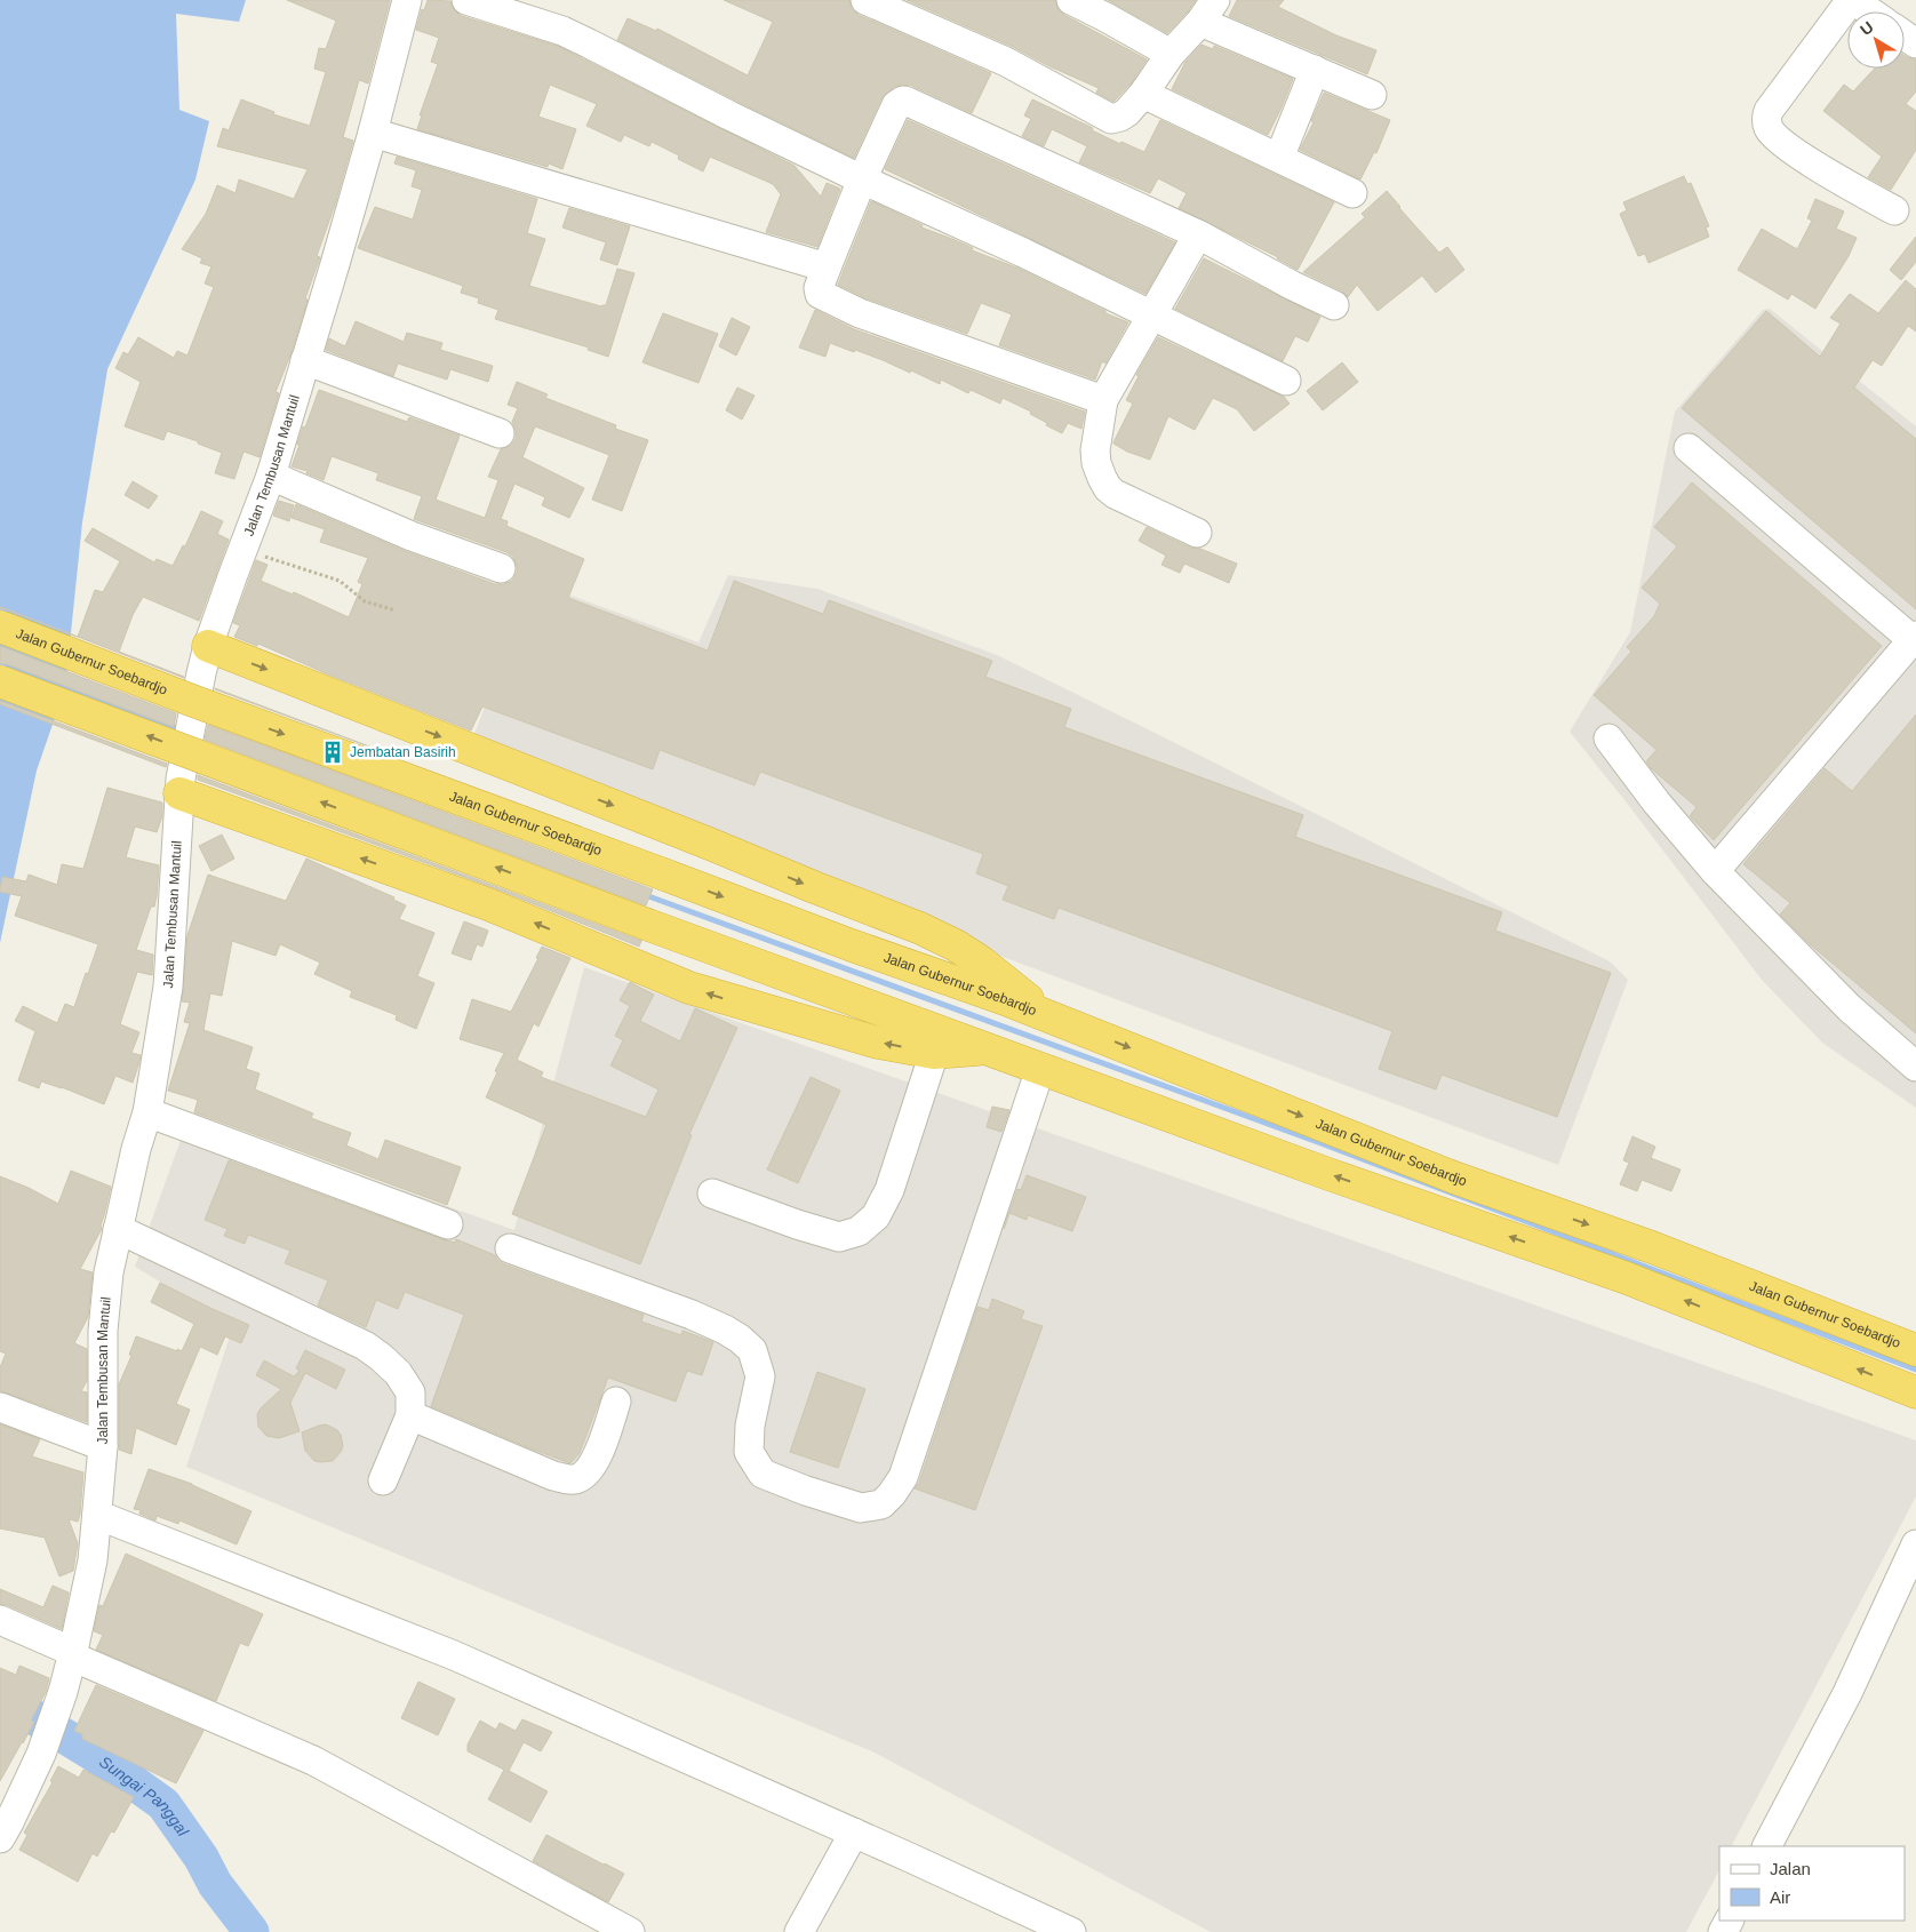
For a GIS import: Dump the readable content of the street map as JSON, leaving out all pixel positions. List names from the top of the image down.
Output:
{
  "streets": {
    "highway": ["Jalan Gubernur Soebardjo"],
    "street": ["Jalan Tembusan Mantuil"]
  },
  "water": ["Sungai Panggal"],
  "places": {
    "building": ["Jembatan Basirih"]
  },
  "legend": ["Jalan", "Air"],
  "north": "top left"
}
